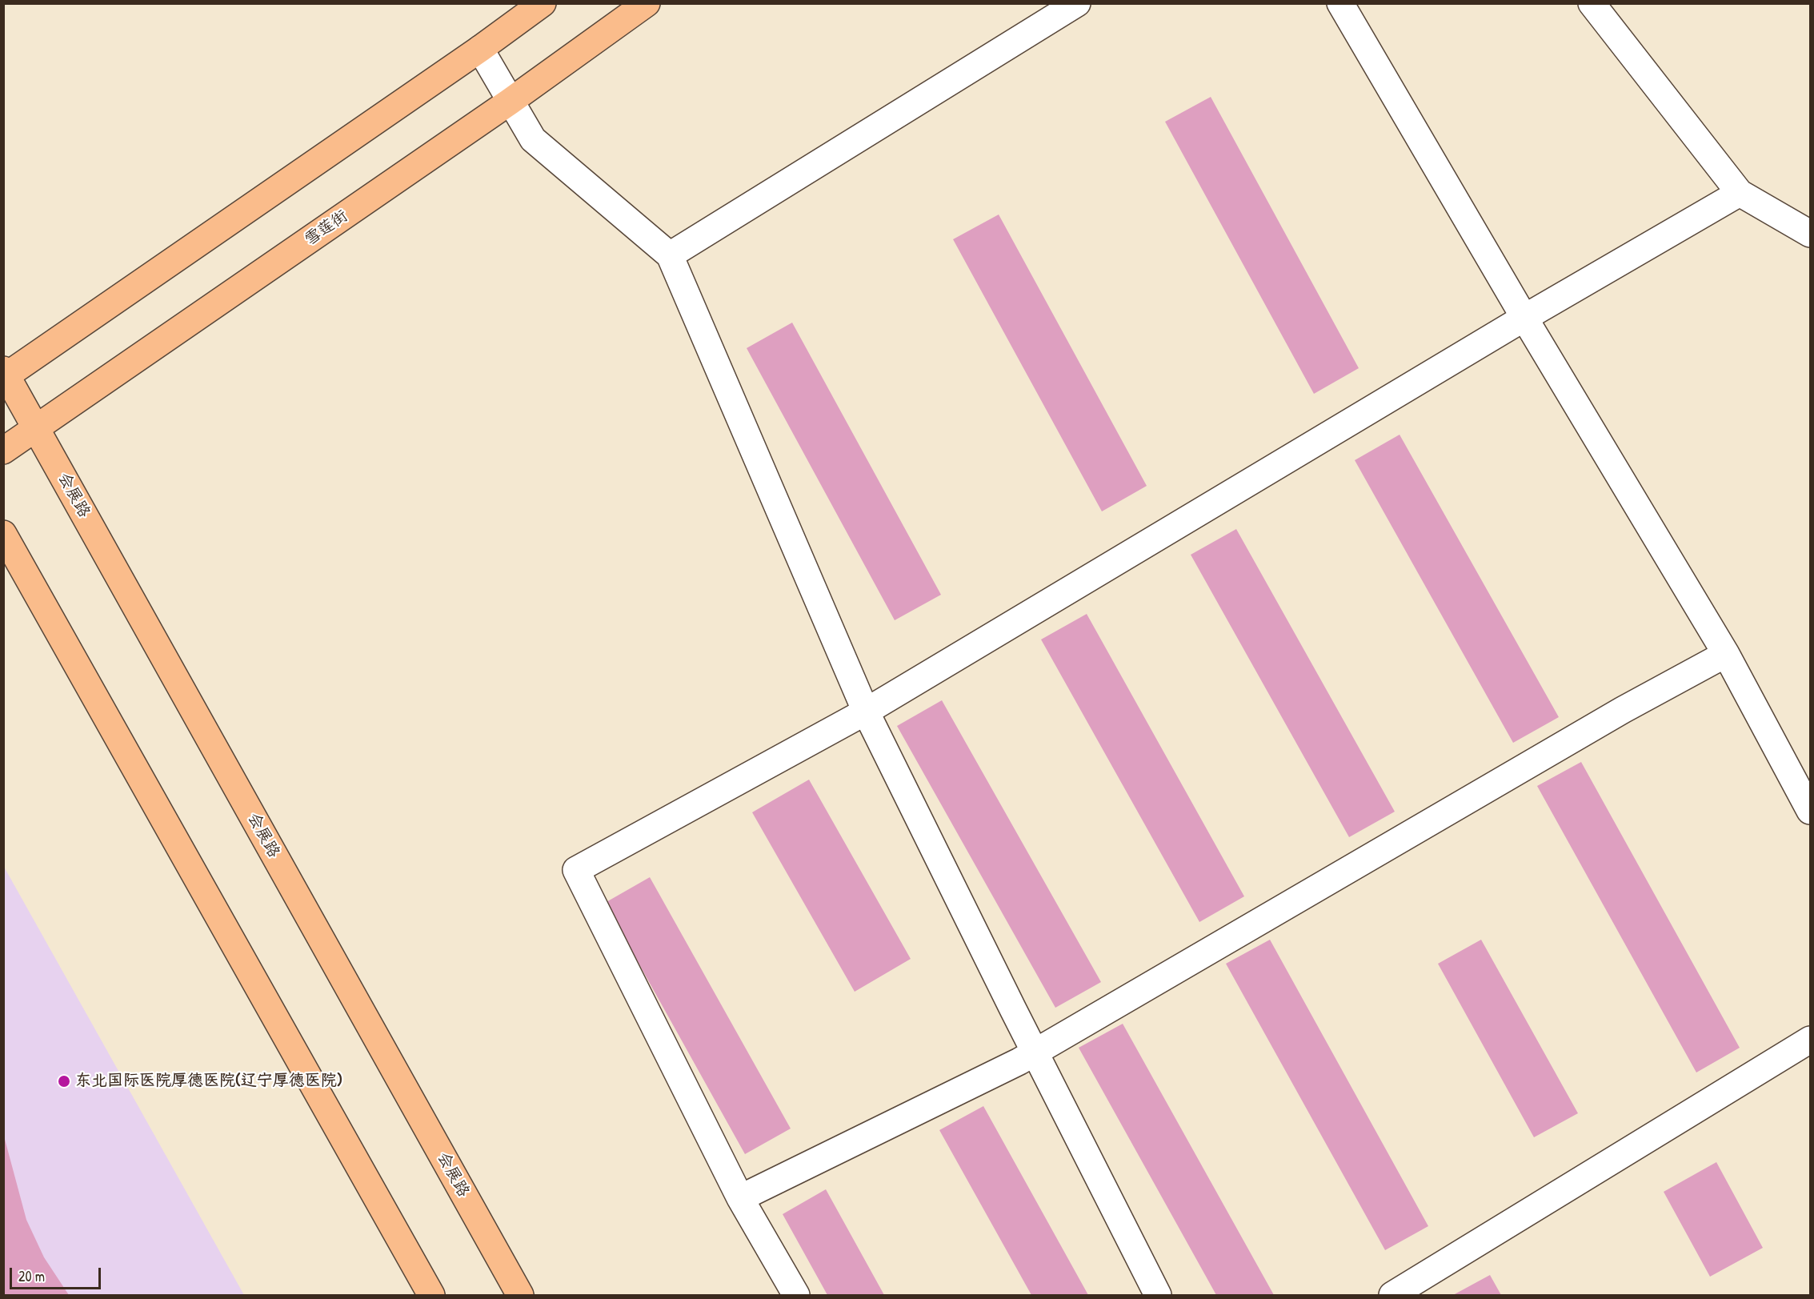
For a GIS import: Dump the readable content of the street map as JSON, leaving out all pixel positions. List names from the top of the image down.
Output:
{
  "streets": {
    "main road": ["雪莲街", "会展路"]
  },
  "crossings": [
    ["雪莲街", "会展路"]
  ],
  "places": ["东北国际医院厚德医院(辽宁厚德医院)"],
  "scale_bar": "20 m"
}
